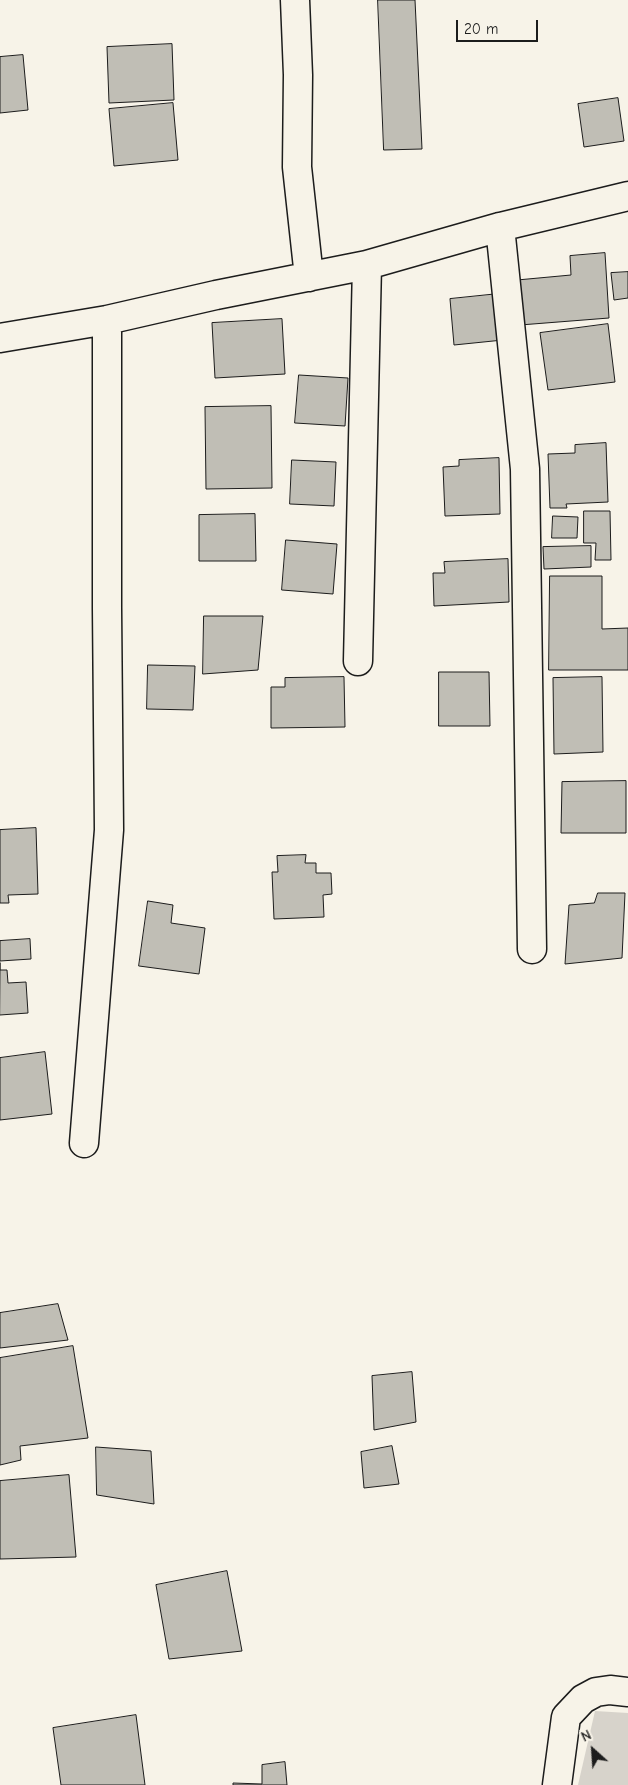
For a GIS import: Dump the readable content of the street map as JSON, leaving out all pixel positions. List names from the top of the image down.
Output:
{
  "scale_bar": "20 m",
  "north": "top left"
}
